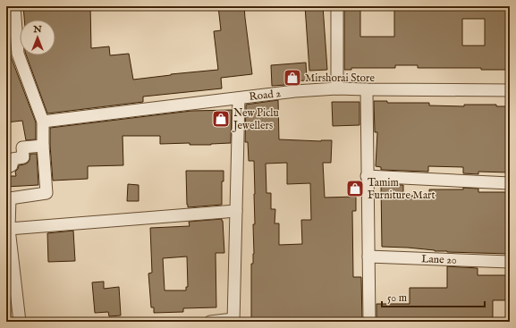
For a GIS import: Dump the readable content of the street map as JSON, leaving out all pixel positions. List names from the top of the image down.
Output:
{
  "streets": {
    "street": ["Road 2", "Lane 20"]
  },
  "places": {
    "shop": ["Mirshorai Store", "New Piclu Jewellers", "Tamim Furniture Mart"]
  },
  "scale_bar": "50 m",
  "north": "top"
}
